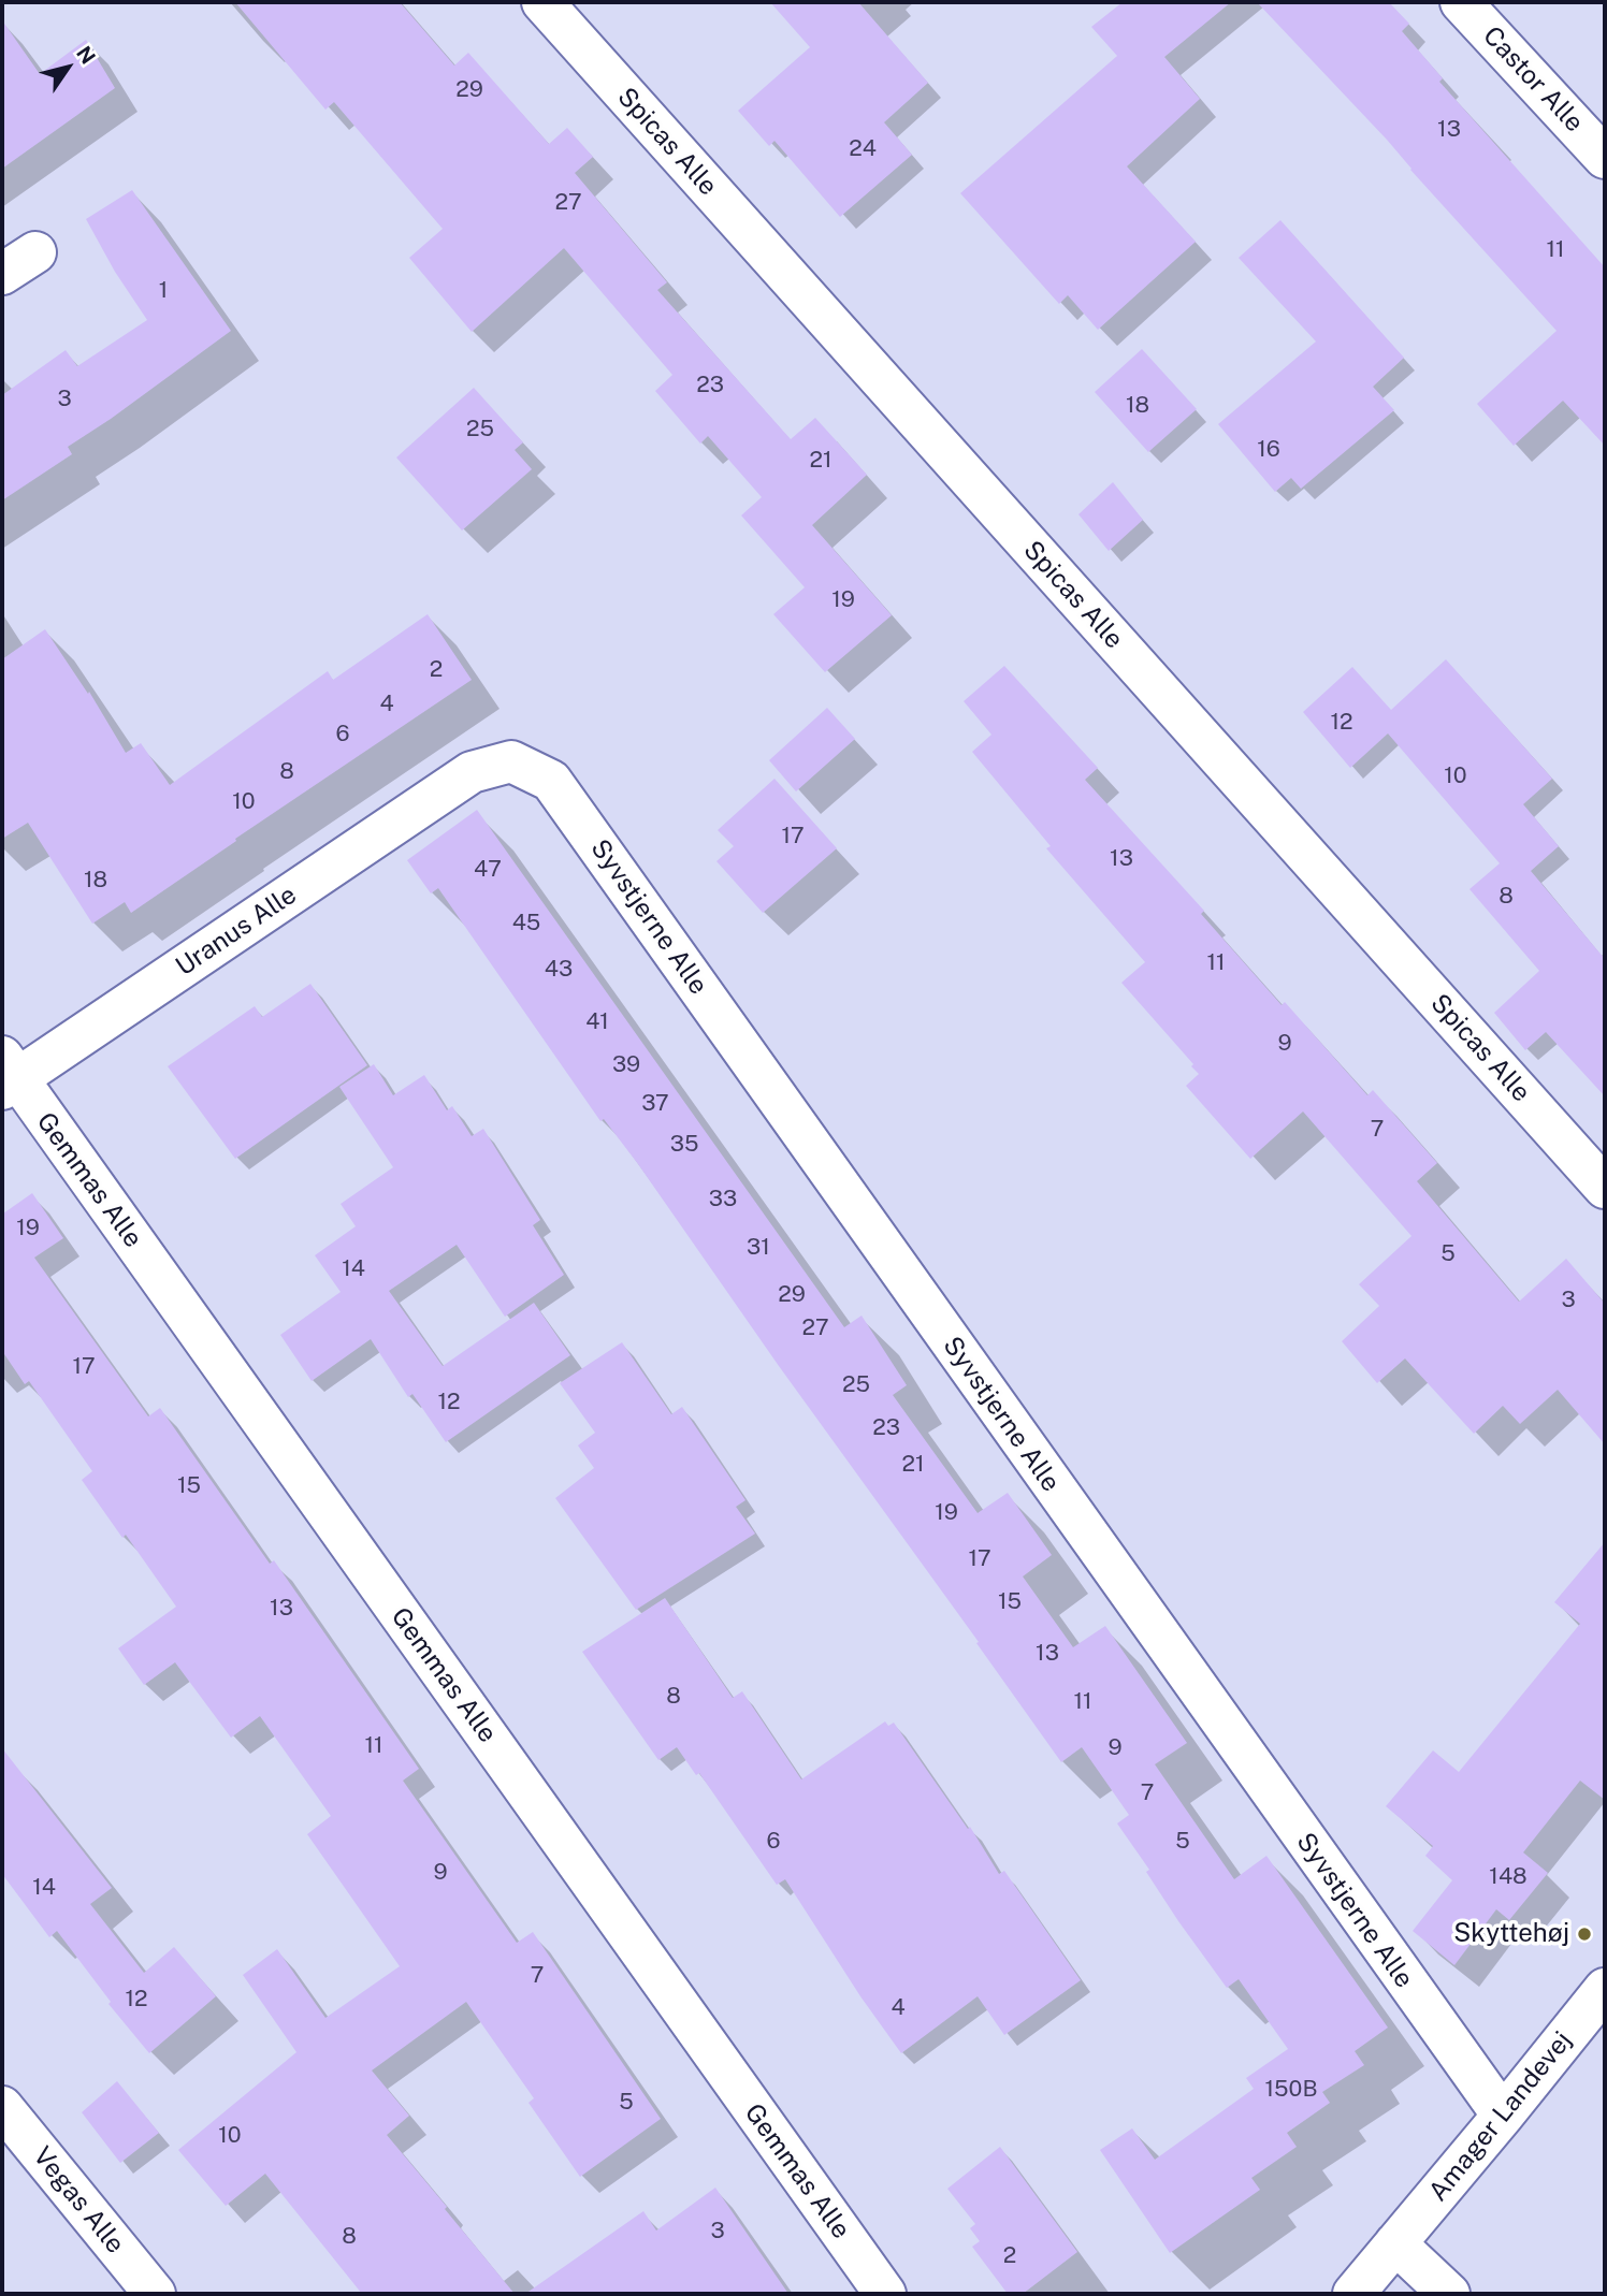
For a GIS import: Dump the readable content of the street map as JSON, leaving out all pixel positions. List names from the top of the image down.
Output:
{
  "streets": {
    "street": [
      "Castor Alle",
      "Spicas Alle",
      "Syvstjerne Alle",
      "Uranus Alle",
      "Gemmas Alle",
      "Amager Landevej",
      "Vegas Alle"
    ]
  },
  "crossings": [
    ["Syvstjerne Alle", "Uranus Alle"],
    ["Syvstjerne Alle", "Amager Landevej"],
    ["Uranus Alle", "Gemmas Alle"]
  ],
  "places": ["Skyttehøj"],
  "house_numbers": [
    "29",
    "13",
    "24",
    "27",
    "11",
    "1",
    "23",
    "3",
    "18",
    "25",
    "16",
    "21",
    "19",
    "2",
    "4",
    "12",
    "6",
    "8",
    "10",
    "10",
    "17",
    "13",
    "47",
    "18",
    "8",
    "45",
    "11",
    "43",
    "41",
    "9",
    "39",
    "37",
    "7",
    "35",
    "33",
    "19",
    "31",
    "5",
    "14",
    "29",
    "3",
    "27",
    "17",
    "25",
    "12",
    "23",
    "21",
    "15",
    "19",
    "17",
    "15",
    "13",
    "13",
    "8",
    "11",
    "11",
    "9",
    "7",
    "6",
    "5",
    "9",
    "148",
    "14",
    "7",
    "12",
    "4",
    "150B",
    "5",
    "10",
    "3",
    "8",
    "2"
  ],
  "north": "top right"
}
